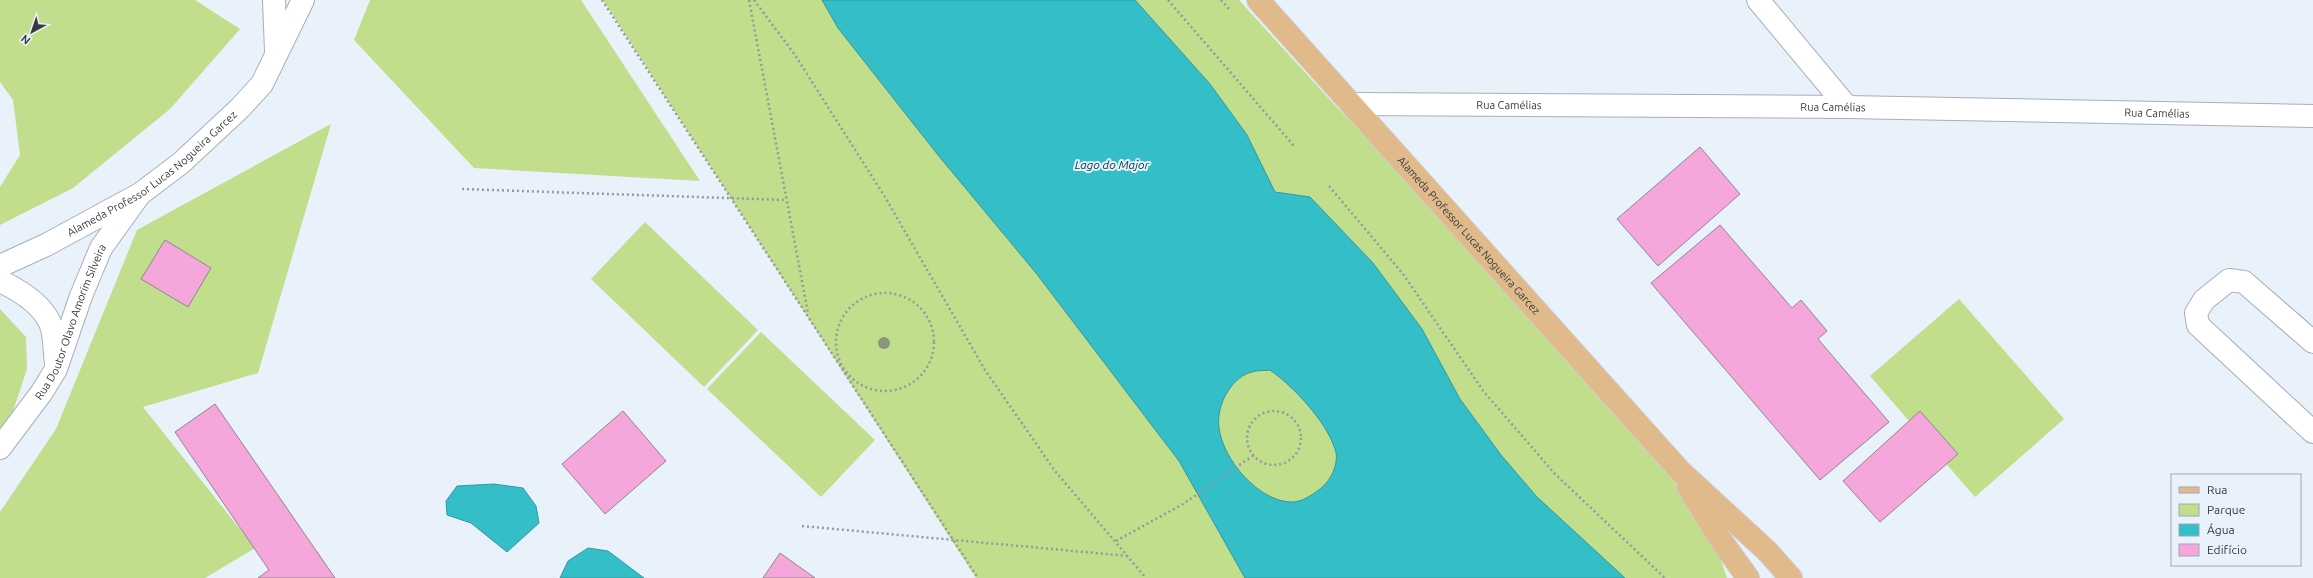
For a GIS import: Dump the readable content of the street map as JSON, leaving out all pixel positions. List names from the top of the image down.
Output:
{
  "streets": {
    "main road": ["Alameda Professor Lucas Nogueira Garcez"],
    "street": ["Rua Camélias", "Rua Doutor Olavo Amorim Silveira"]
  },
  "crossings": [
    ["Rua Camélias", "Alameda Professor Lucas Nogueira Garcez"],
    ["Alameda Professor Lucas Nogueira Garcez", "Rua Doutor Olavo Amorim Silveira"]
  ],
  "water": ["Lago do Major"],
  "legend": [
    "Rua",
    "Parque",
    "Água",
    "Edifício"
  ],
  "north": "bottom left"
}
